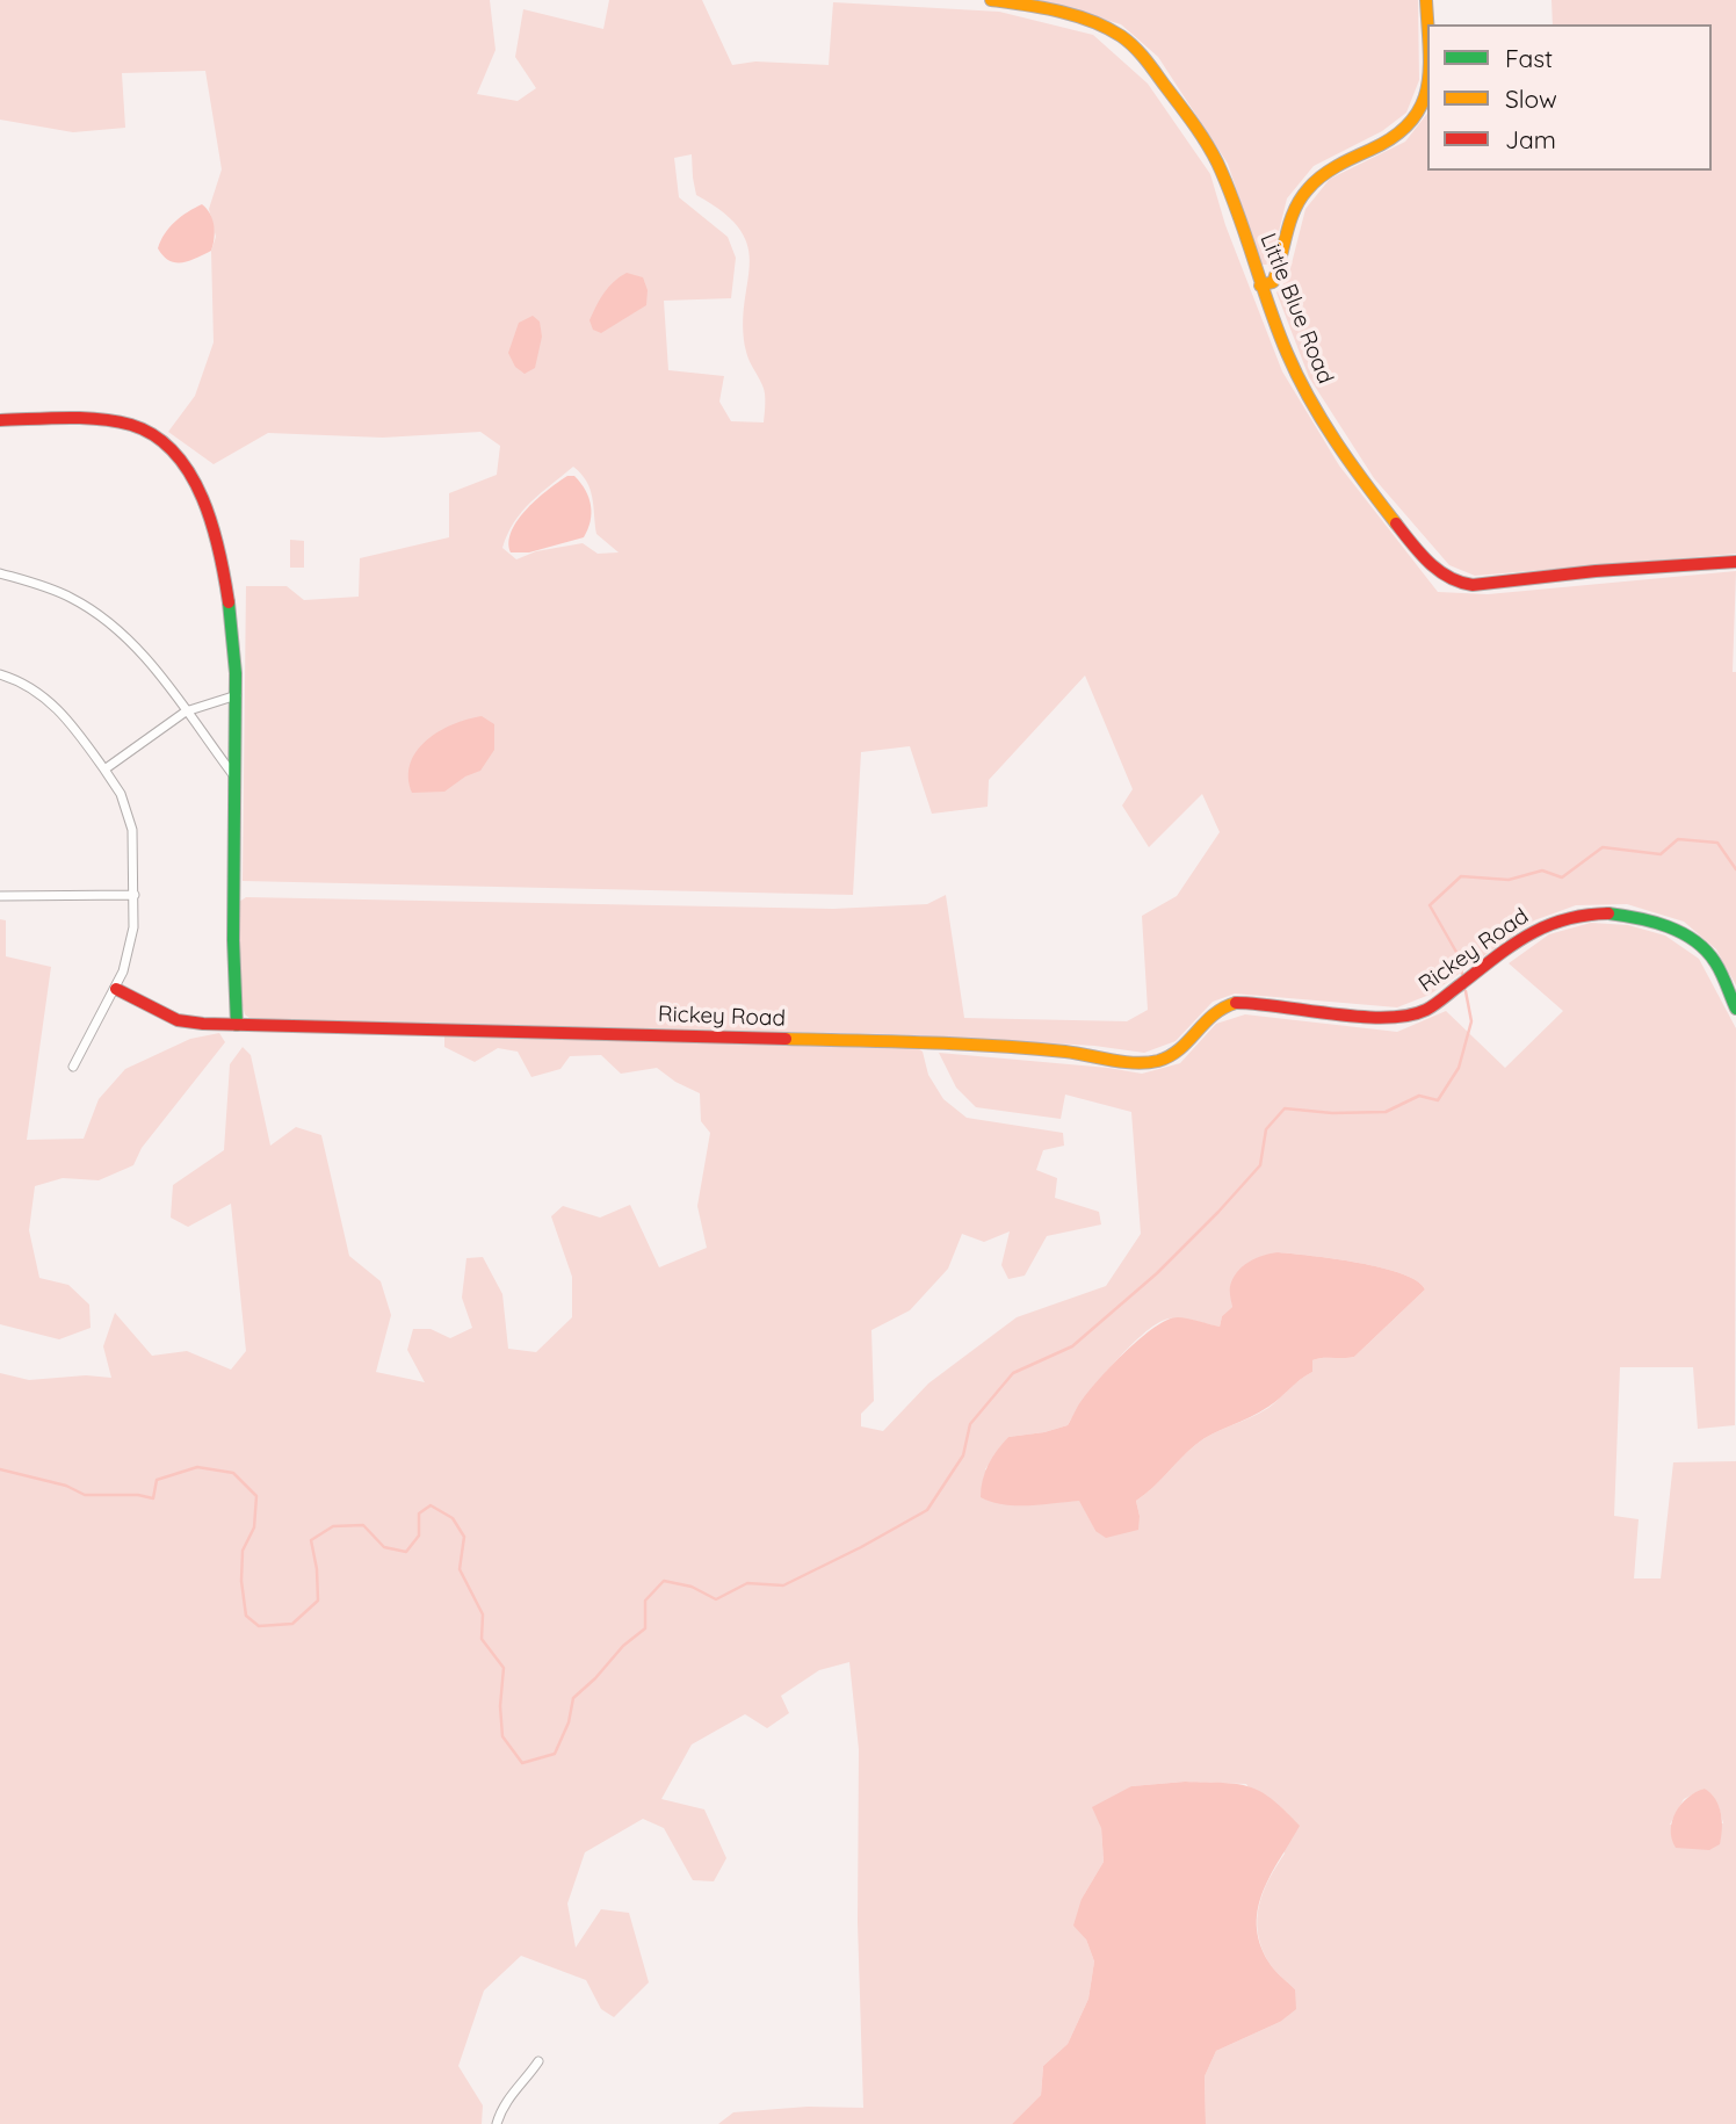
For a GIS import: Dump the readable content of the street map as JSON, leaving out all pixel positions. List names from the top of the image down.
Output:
{
  "streets": {
    "street": ["Little Blue Road", "Rickey Road"]
  },
  "legend": ["Fast", "Slow", "Jam"]
}
